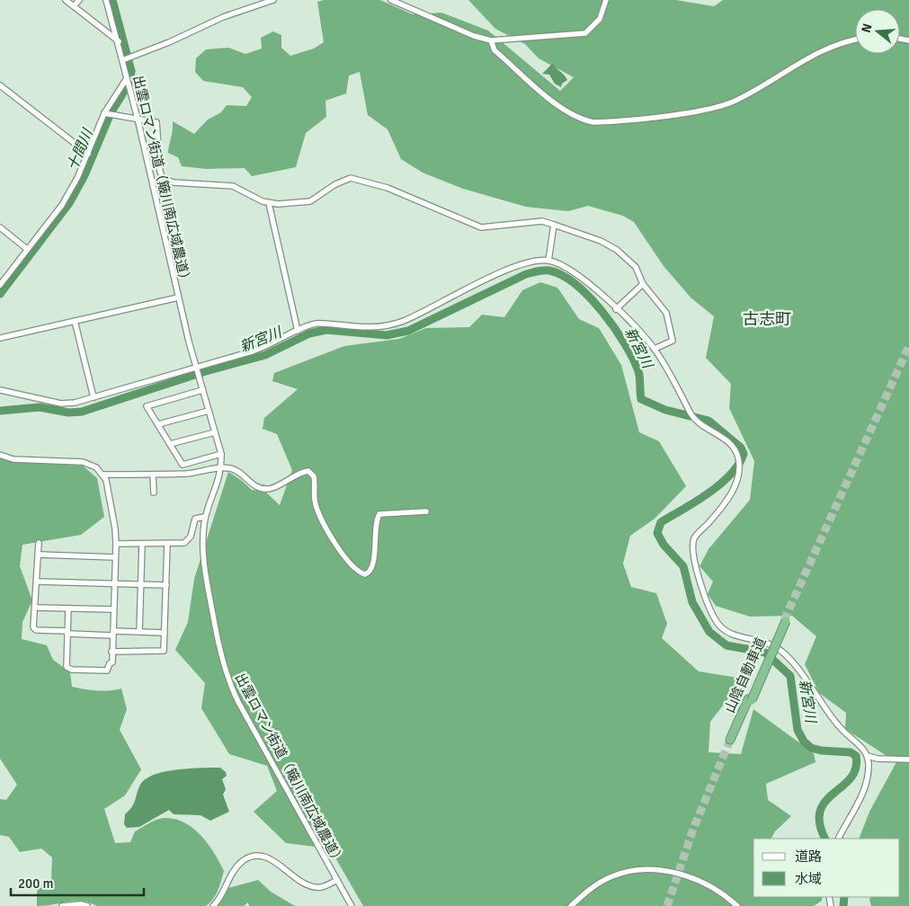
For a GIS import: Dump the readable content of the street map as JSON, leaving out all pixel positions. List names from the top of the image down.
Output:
{
  "streets": {
    "highway": ["山陰自動車道"],
    "street": ["出雲ロマン街道（簸川南広域農道）"]
  },
  "districts": ["古志町"],
  "water": ["十間川", "新宮川"],
  "legend": ["道路", "水域"],
  "scale_bar": "200 m",
  "north": "left"
}
